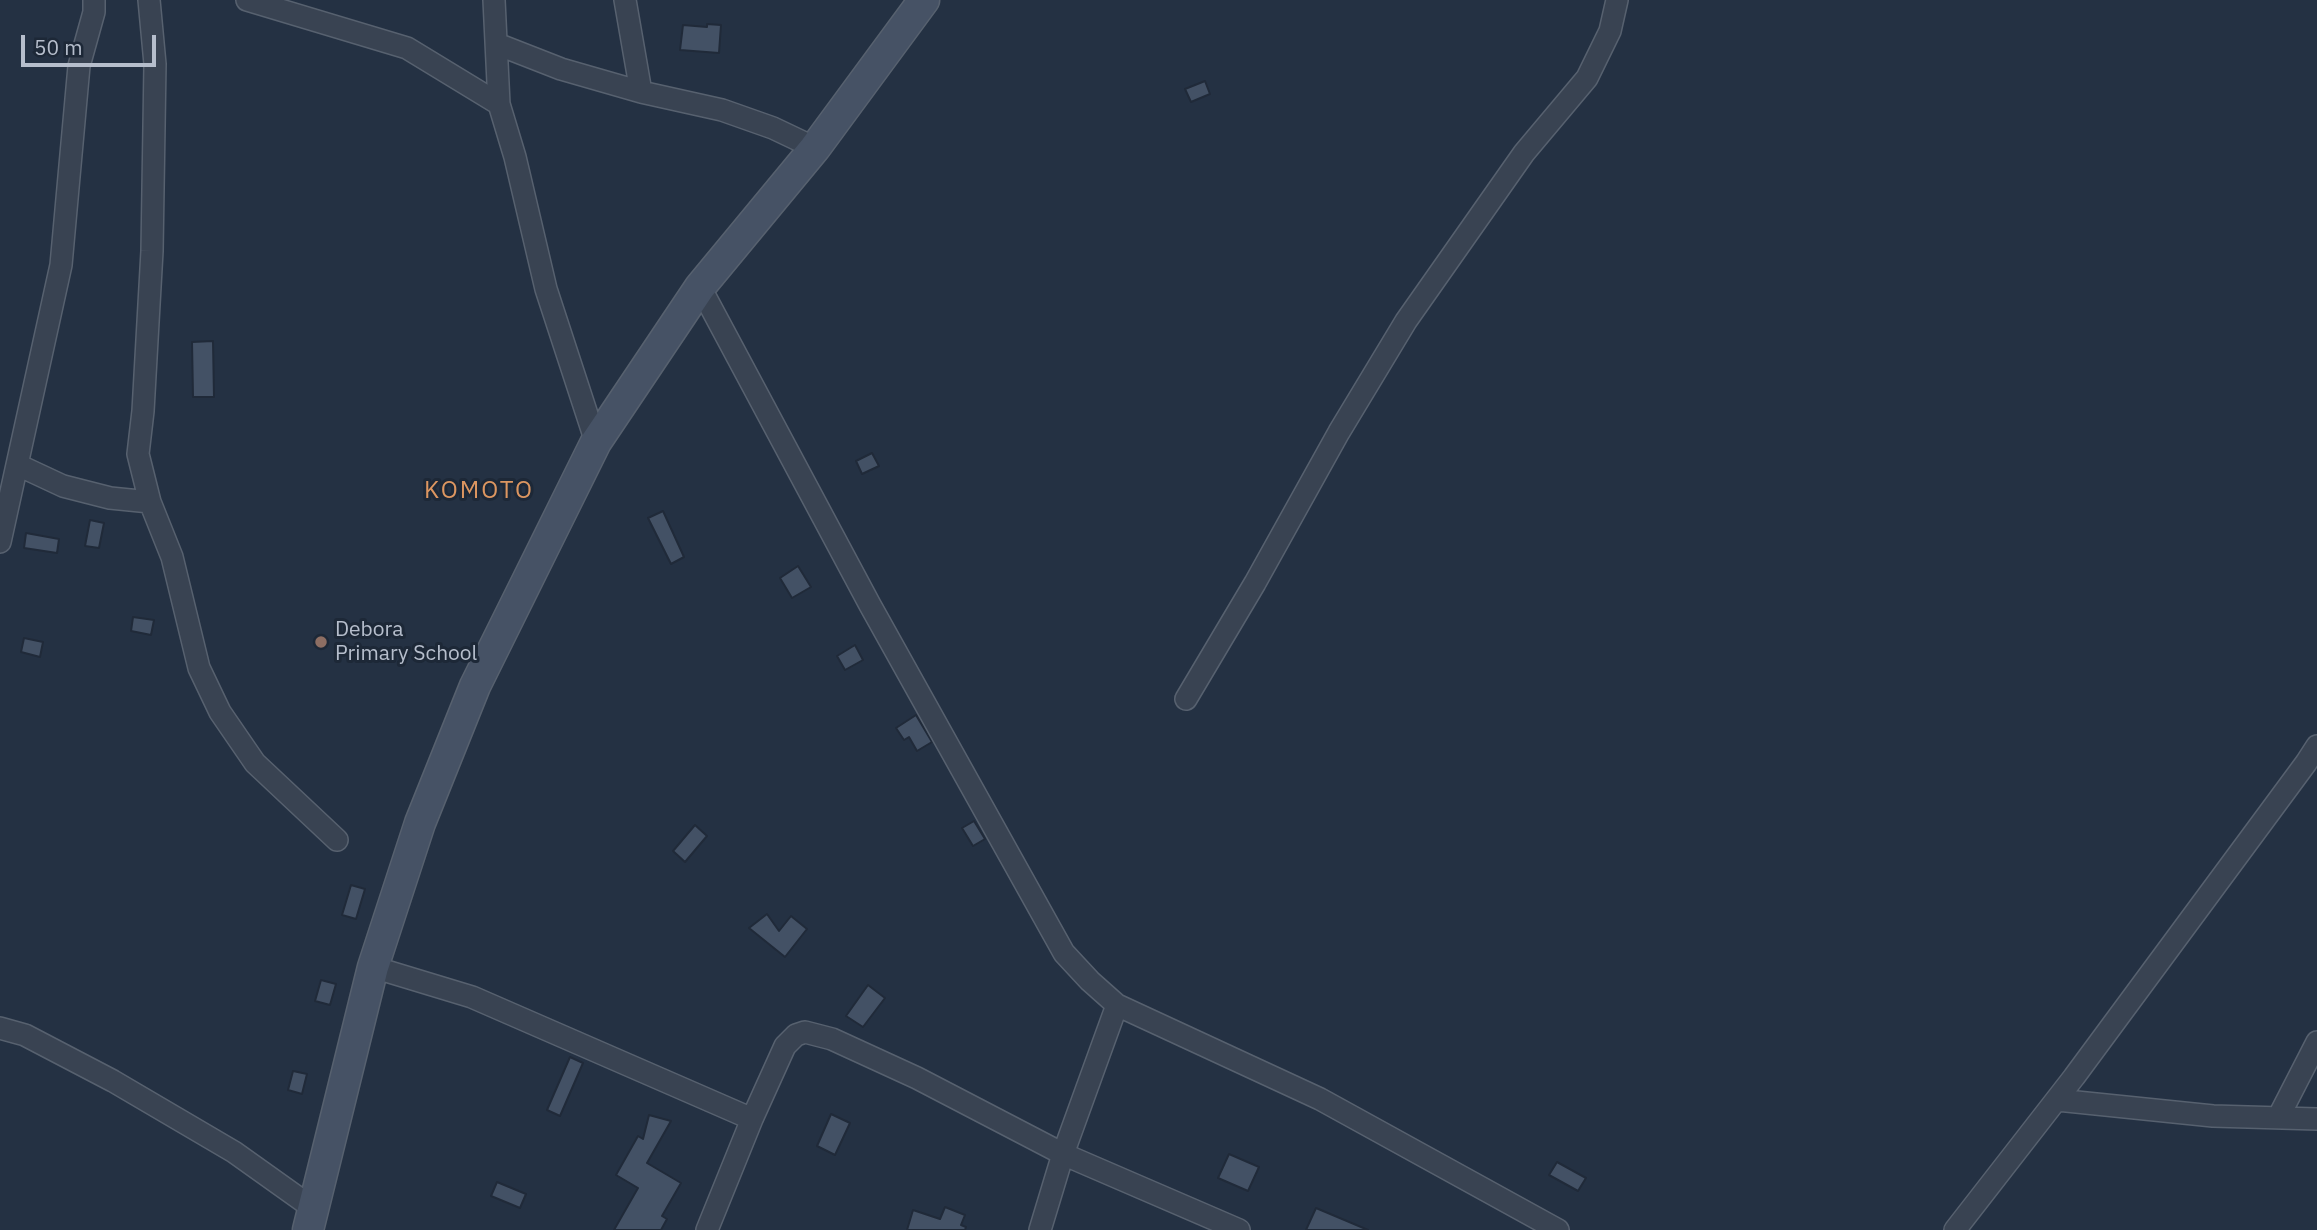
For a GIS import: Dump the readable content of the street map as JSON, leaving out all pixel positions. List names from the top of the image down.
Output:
{
  "districts": ["KOMOTO"],
  "places": ["Debora Primary School"],
  "scale_bar": "50 m"
}
